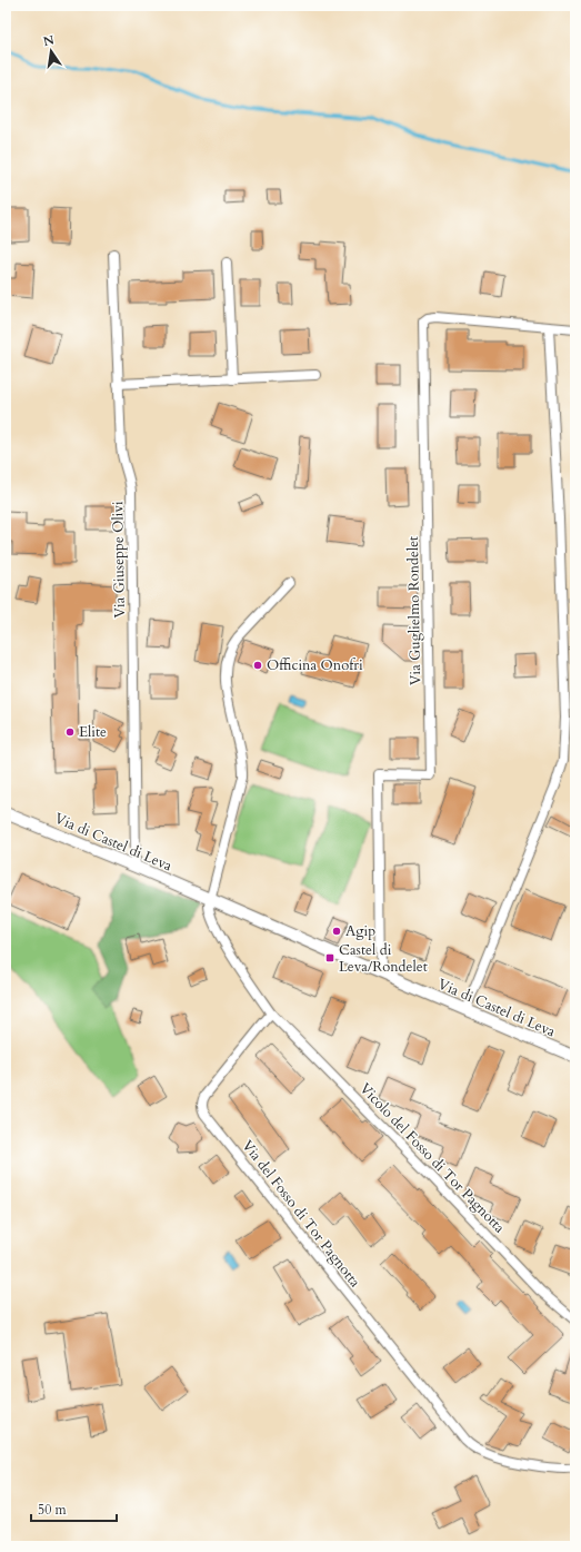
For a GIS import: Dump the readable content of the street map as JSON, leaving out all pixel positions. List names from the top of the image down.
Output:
{
  "streets": {
    "street": [
      "Via Giuseppe Olivi",
      "Via Guglielmo Rondelet",
      "Via di Castel di Leva",
      "Vicolo del Fosso di Tor Pagnotta",
      "Via del Fosso di Tor Pagnotta"
    ]
  },
  "crossings": [
    ["Via Giuseppe Olivi", "Via di Castel di Leva"],
    ["Via Guglielmo Rondelet", "Via di Castel di Leva"],
    ["Vicolo del Fosso di Tor Pagnotta", "Via del Fosso di Tor Pagnotta"]
  ],
  "places": {
    "other": ["Officina Onofri", "Elite", "Agip"],
    "transit": ["Castel di Leva/Rondelet"]
  },
  "scale_bar": "50 m",
  "north": "top"
}
